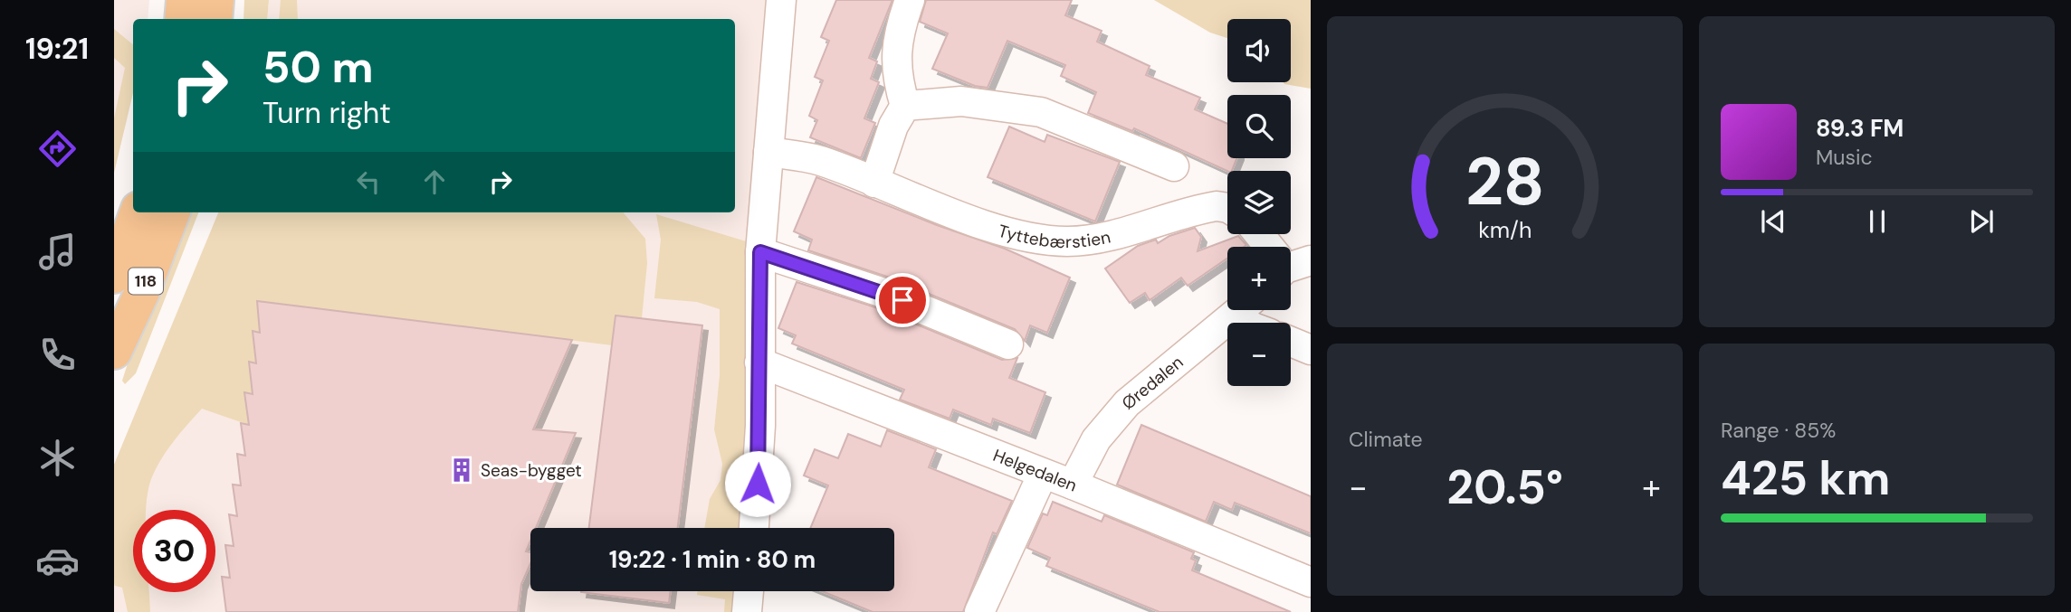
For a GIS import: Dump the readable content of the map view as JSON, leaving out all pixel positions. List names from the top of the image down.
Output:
{
  "streets": {
    "main road": ["118"],
    "street": ["Tyttebærstien", "Øredalen", "Helgedalen"]
  },
  "crossings": [
    ["Øredalen", "Helgedalen"]
  ],
  "places": {
    "building": ["Seas-bygget"]
  },
  "page": {
    "tabs": "19:21",
    "map_buttons": ["+", "−"],
    "turn": ["50 m", "Turn right"],
    "song": ["89.3 FM", "Music"],
    "tile": [
      "Climate",
      ["Range · 85%", "425 km"]
    ],
    "heat": ["−", "20.5°", "+"],
    "limit": "30",
    "trip": "19:22 · 1 min · 80 m",
    "gauge": ["28", "km/h"]
  }
}
